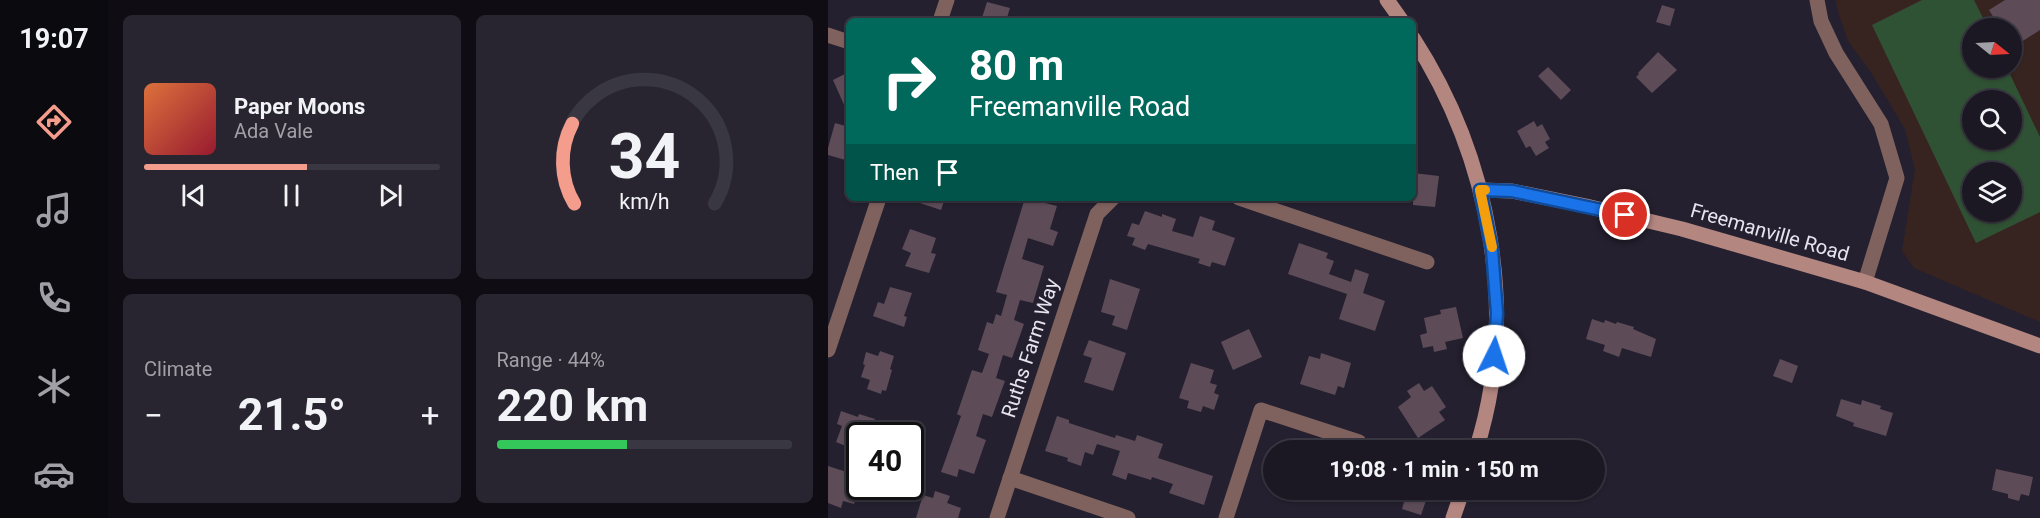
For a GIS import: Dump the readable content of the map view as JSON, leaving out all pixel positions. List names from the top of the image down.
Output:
{
  "streets": {
    "street": ["Freemanville Road", "Ruths Farm Way"]
  },
  "north": "right",
  "page": {
    "tabs": "19:07",
    "turn": ["80 m", "Freemanville Road"],
    "song": ["Paper Moons", "Ada Vale"],
    "then": "Then",
    "tile": [
      "Climate",
      ["Range · 44%", "220 km"]
    ],
    "heat": ["−", "21.5°", "+"],
    "limit": "40",
    "trip": "19:08 · 1 min · 150 m",
    "gauge": ["34", "km/h"]
  }
}
